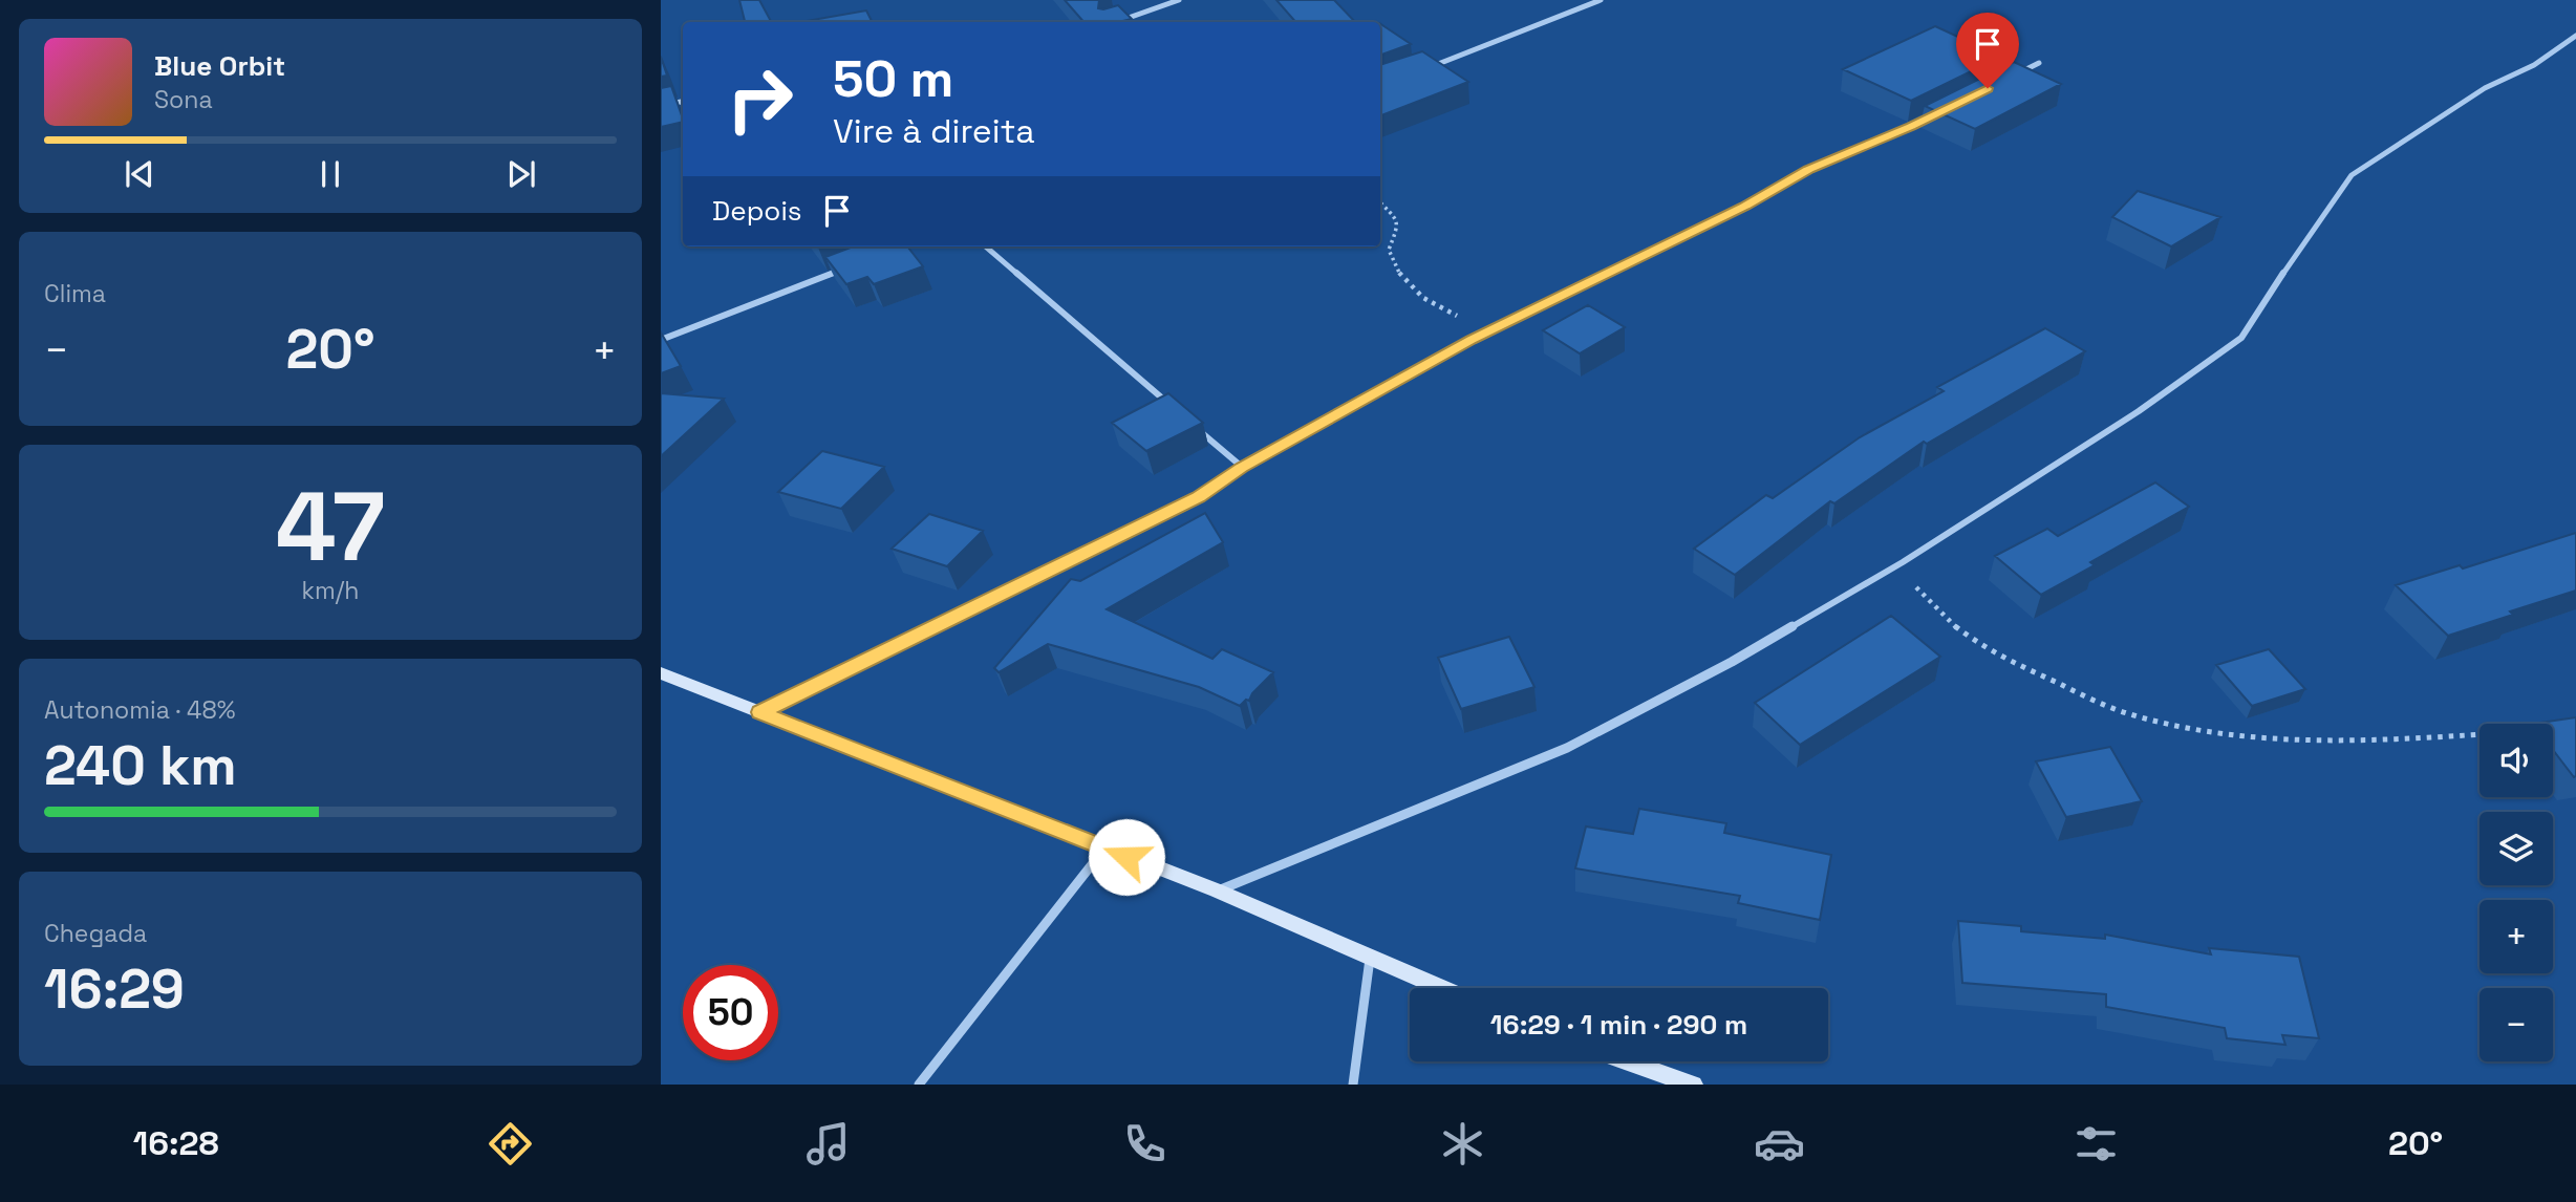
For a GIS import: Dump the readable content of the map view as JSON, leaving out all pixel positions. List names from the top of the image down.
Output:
{
  "page": {
    "turn": ["50 m", "Vire à direita"],
    "song": ["Blue Orbit", "Sona"],
    "then": "Depois",
    "tile": [
      "Clima",
      ["47", "km/h"],
      ["Autonomia · 48%", "240 km"],
      ["Chegada", "16:29"]
    ],
    "heat": ["−", "20°", "+"],
    "map_buttons": ["+", "−"],
    "limit": "50",
    "trip": "16:29 · 1 min · 290 m",
    "tabs": ["16:28", "20°"]
  }
}
